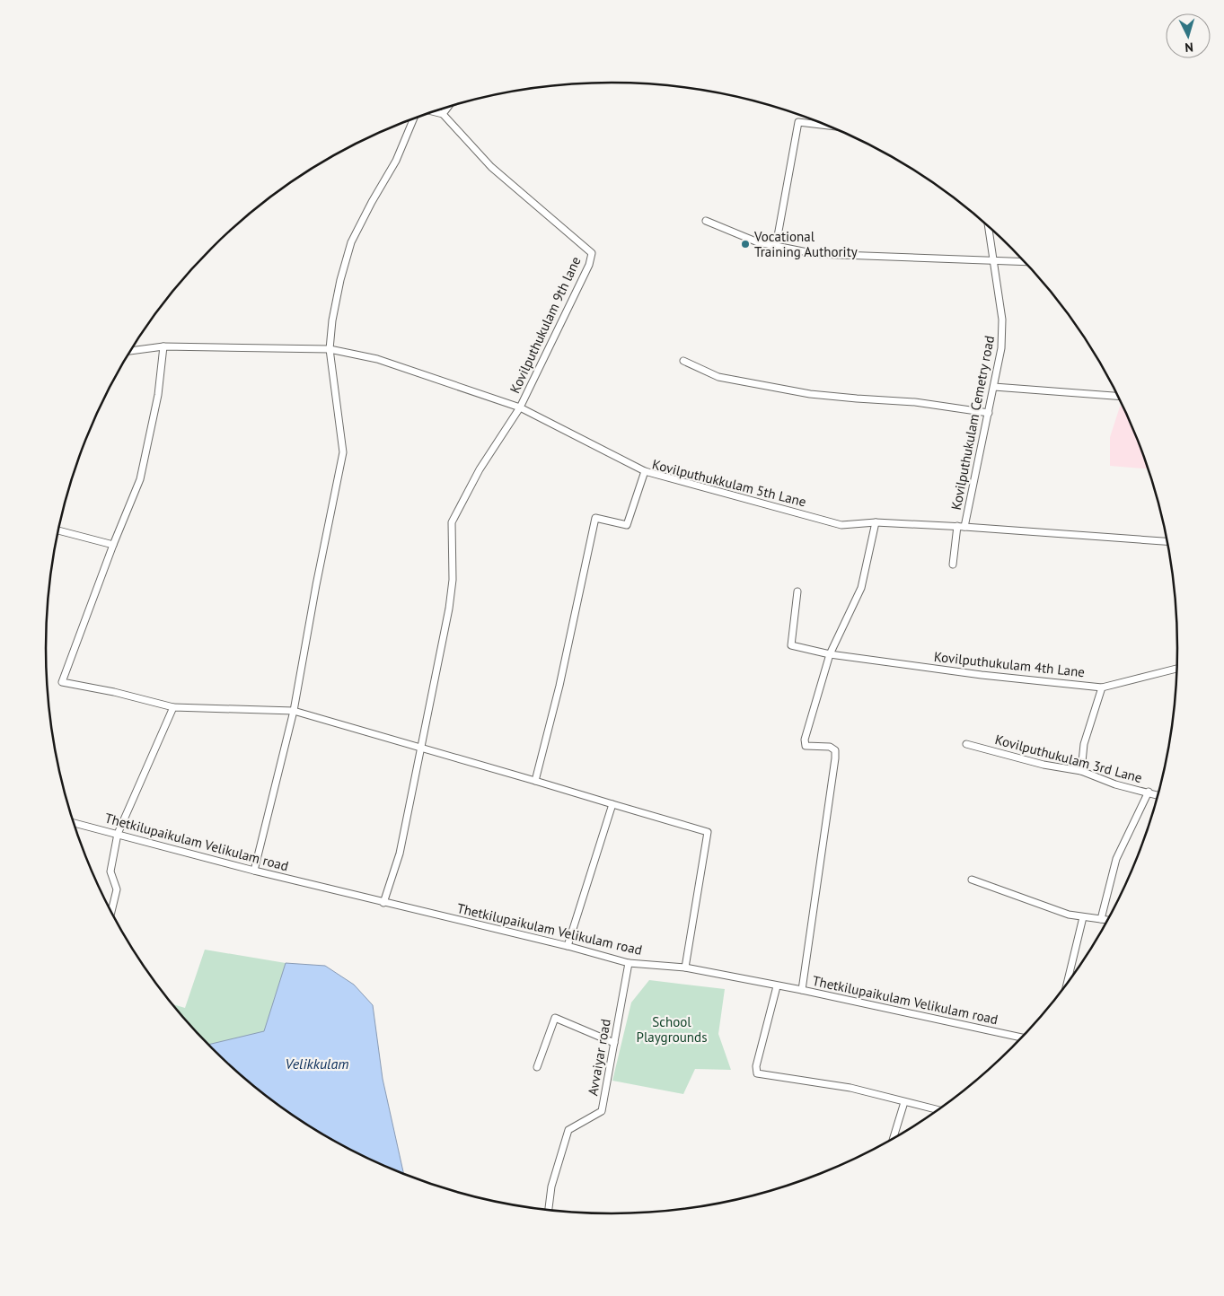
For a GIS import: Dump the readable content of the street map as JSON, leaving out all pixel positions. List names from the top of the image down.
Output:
{
  "streets": {
    "street": [
      "Kovilputhukulam 9th lane",
      "Kovilputhukulam Cemetry road",
      "Kovilputhukkulam 5th Lane",
      "Kovilputhukulam 4th Lane",
      "Kovilputhukulam 3rd Lane",
      "Thetkilupaikulam Velikulam road",
      "Avvaiyar road"
    ]
  },
  "crossings": [
    ["Kovilputhukulam 9th lane", "Kovilputhukkulam 5th Lane"],
    ["Kovilputhukulam Cemetry road", "Kovilputhukkulam 5th Lane"],
    ["Thetkilupaikulam Velikulam road", "Avvaiyar road"]
  ],
  "water": ["Velikkulam"],
  "parks": ["School Playgrounds"],
  "places": ["Vocational Training Authority"],
  "north": "bottom"
}
